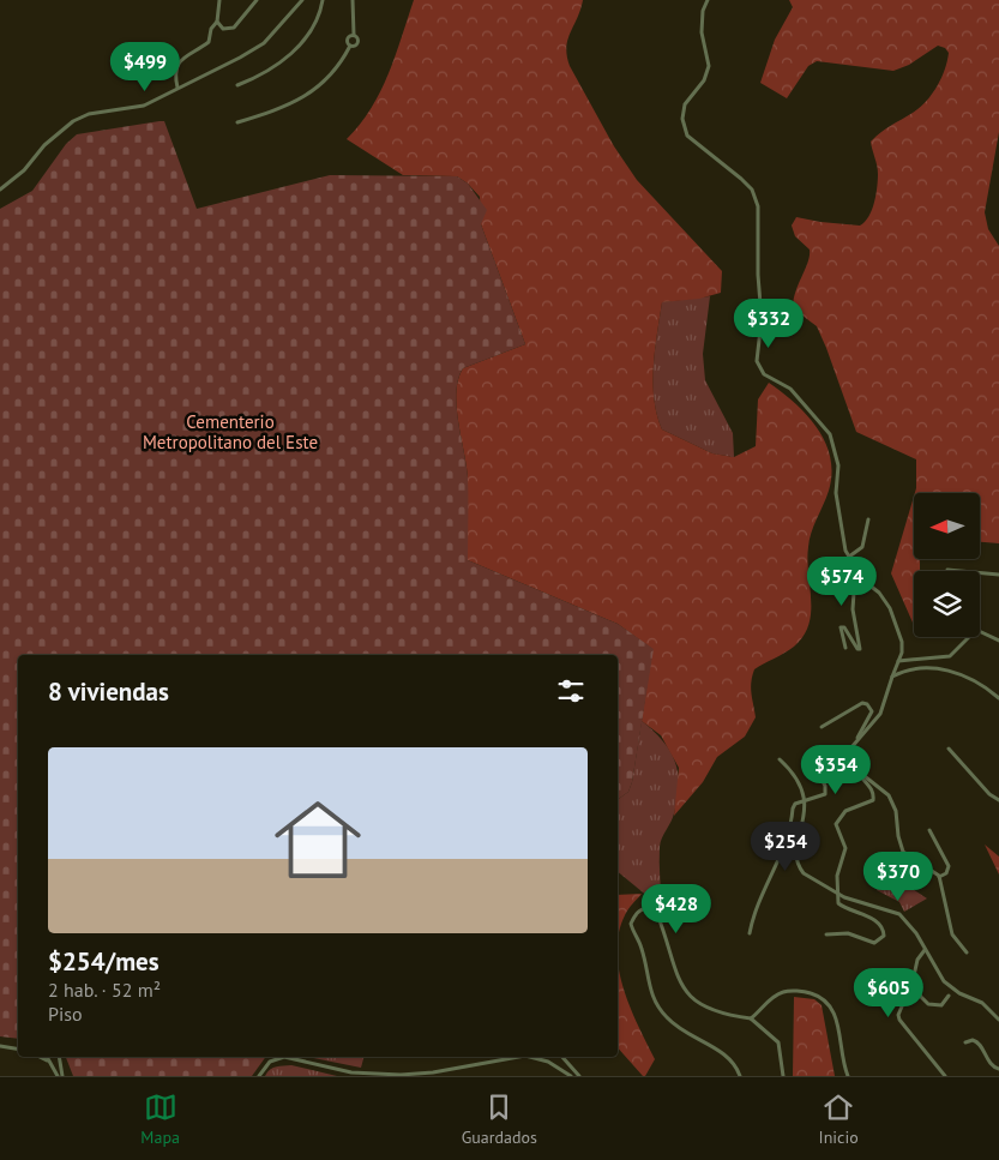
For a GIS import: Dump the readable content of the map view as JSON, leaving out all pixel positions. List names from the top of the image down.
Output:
{
  "parks": ["Cementerio Metropolitano del Este"],
  "north": "left",
  "page": {
    "price": [
      "$499",
      "$332",
      "$574",
      "$354",
      "$254",
      "$370",
      "$428",
      "$605"
    ],
    "heading": "8 viviendas",
    "list": [
      {
        "name": "$254/mes",
        "note": "2 hab. · 52 m² · Piso"
      }
    ],
    "tabs": ["Mapa", "Guardados", "Inicio"]
  }
}
